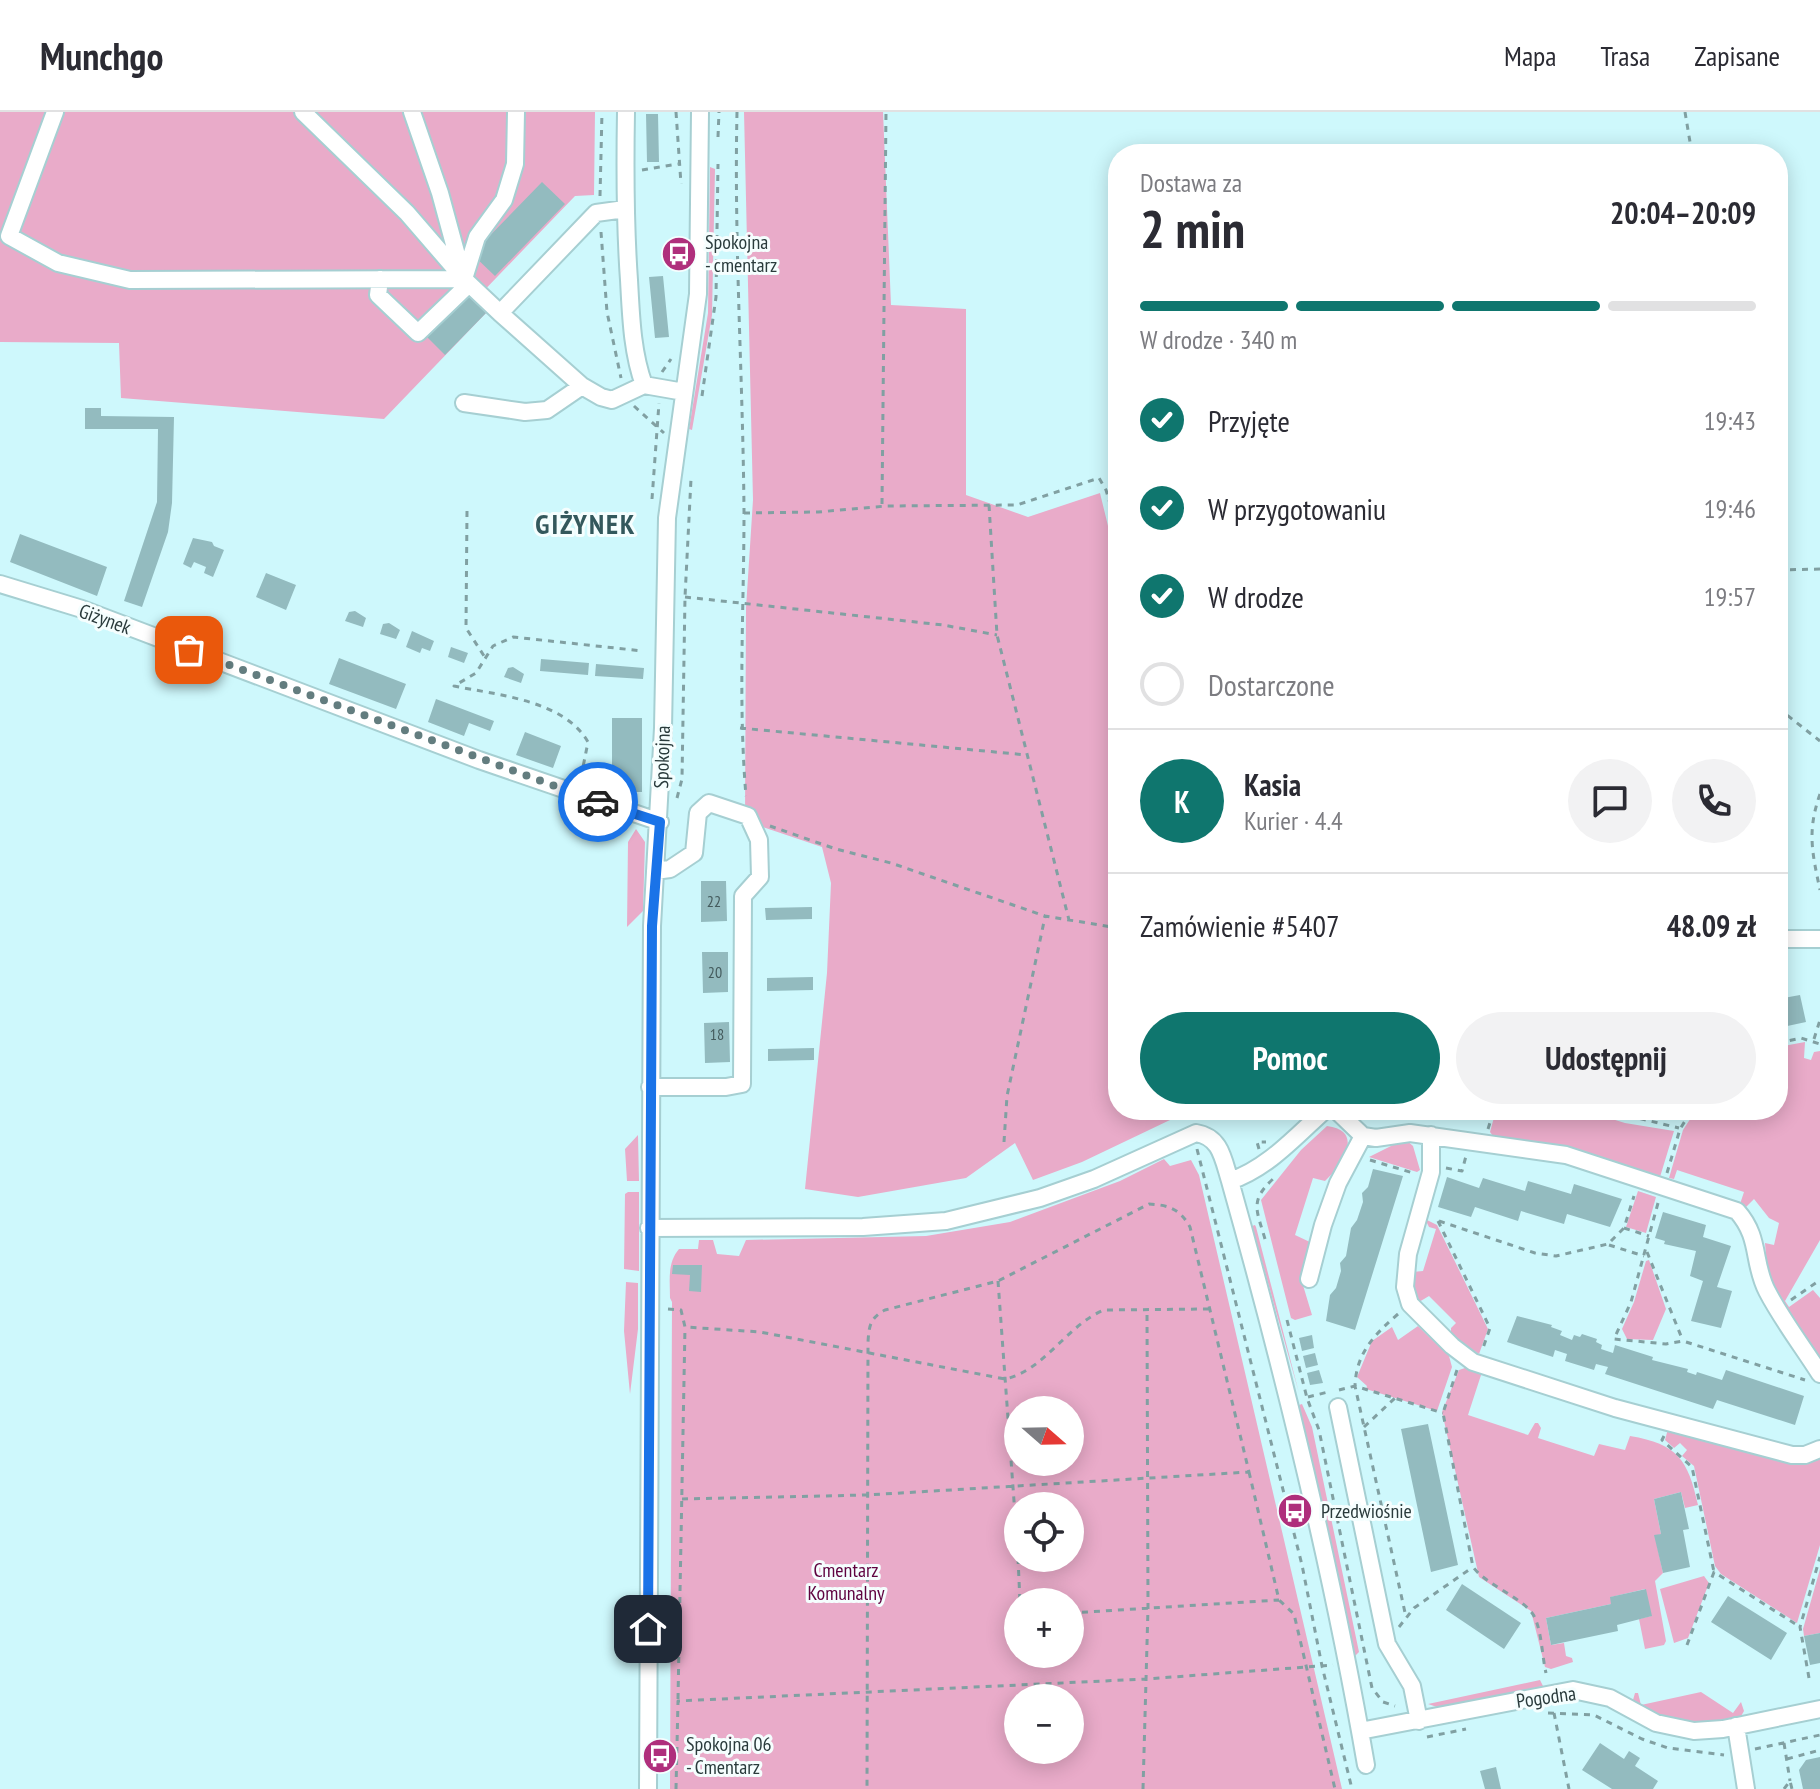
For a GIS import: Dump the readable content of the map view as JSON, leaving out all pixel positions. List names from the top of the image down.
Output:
{
  "streets": {
    "street": ["Giżynek", "Spokojna", "Pogodna"]
  },
  "crossings": [
    ["Giżynek", "Spokojna"]
  ],
  "districts": ["GIŻYNEK"],
  "parks": ["Cmentarz Komunalny"],
  "places": {
    "bus stop": ["Spokojna - cmentarz", "Przedwiośnie", "Spokojna 06 - Cmentarz"]
  },
  "house_numbers": ["22", "20", "18"],
  "north": "right",
  "page": {
    "header": "Munchgo",
    "nav": ["Mapa", "Trasa", "Zapisane"],
    "heading": ["2 min", "Dostawa za", "20:04–20:09"],
    "panel": [
      "Kasia",
      "Kurier · 4.4",
      "Zamówienie #5407",
      "48.09 zł"
    ],
    "bar": "W drodze · 340 m",
    "list": [
      ["Przyjęte", "19:43"],
      ["W przygotowaniu", "19:46"],
      ["W drodze", "19:57"],
      "Dostarczone"
    ],
    "round": "K",
    "buttons": ["Pomoc", "Udostępnij"],
    "map_buttons": ["+", "−"]
  }
}
